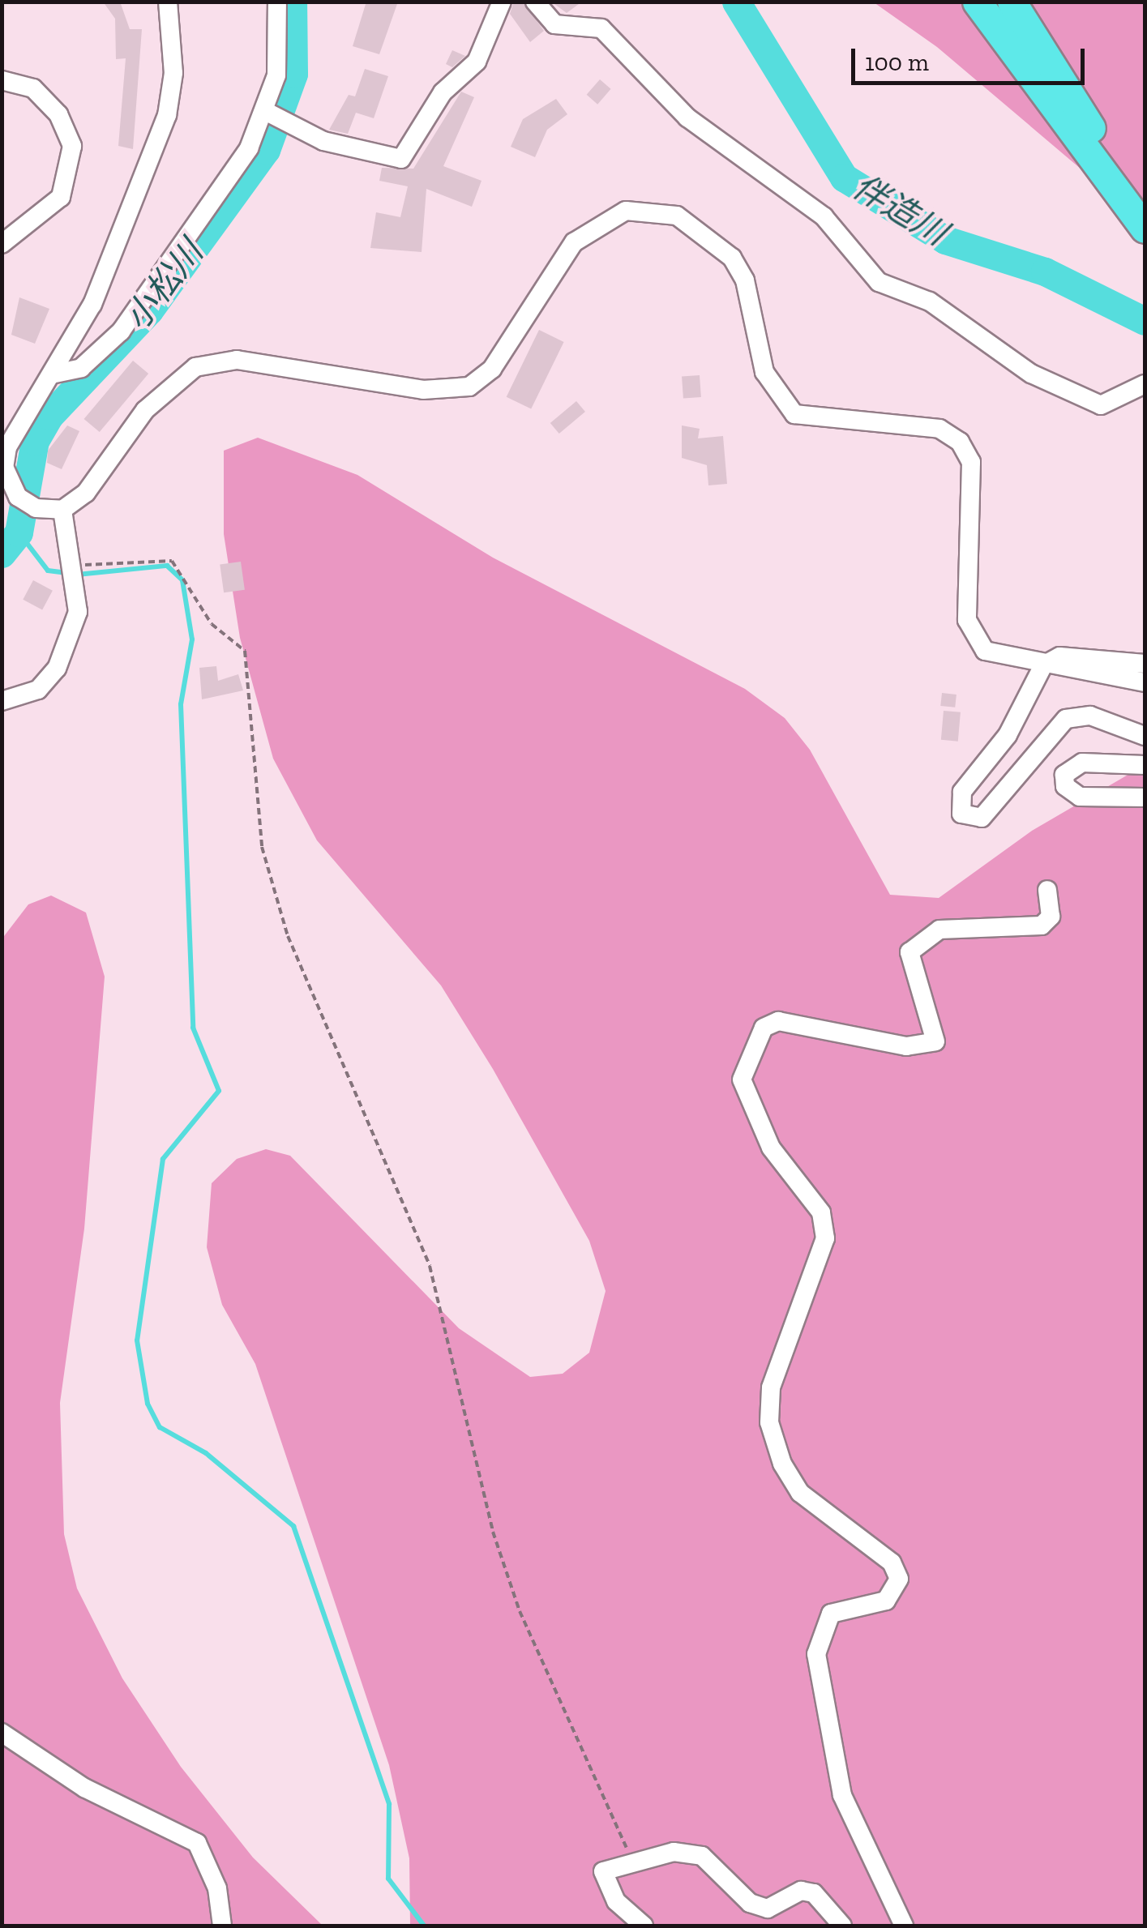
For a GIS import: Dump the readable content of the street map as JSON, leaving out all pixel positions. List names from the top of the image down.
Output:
{
  "water": ["伴造川", "小松川"],
  "scale_bar": "100 m"
}
